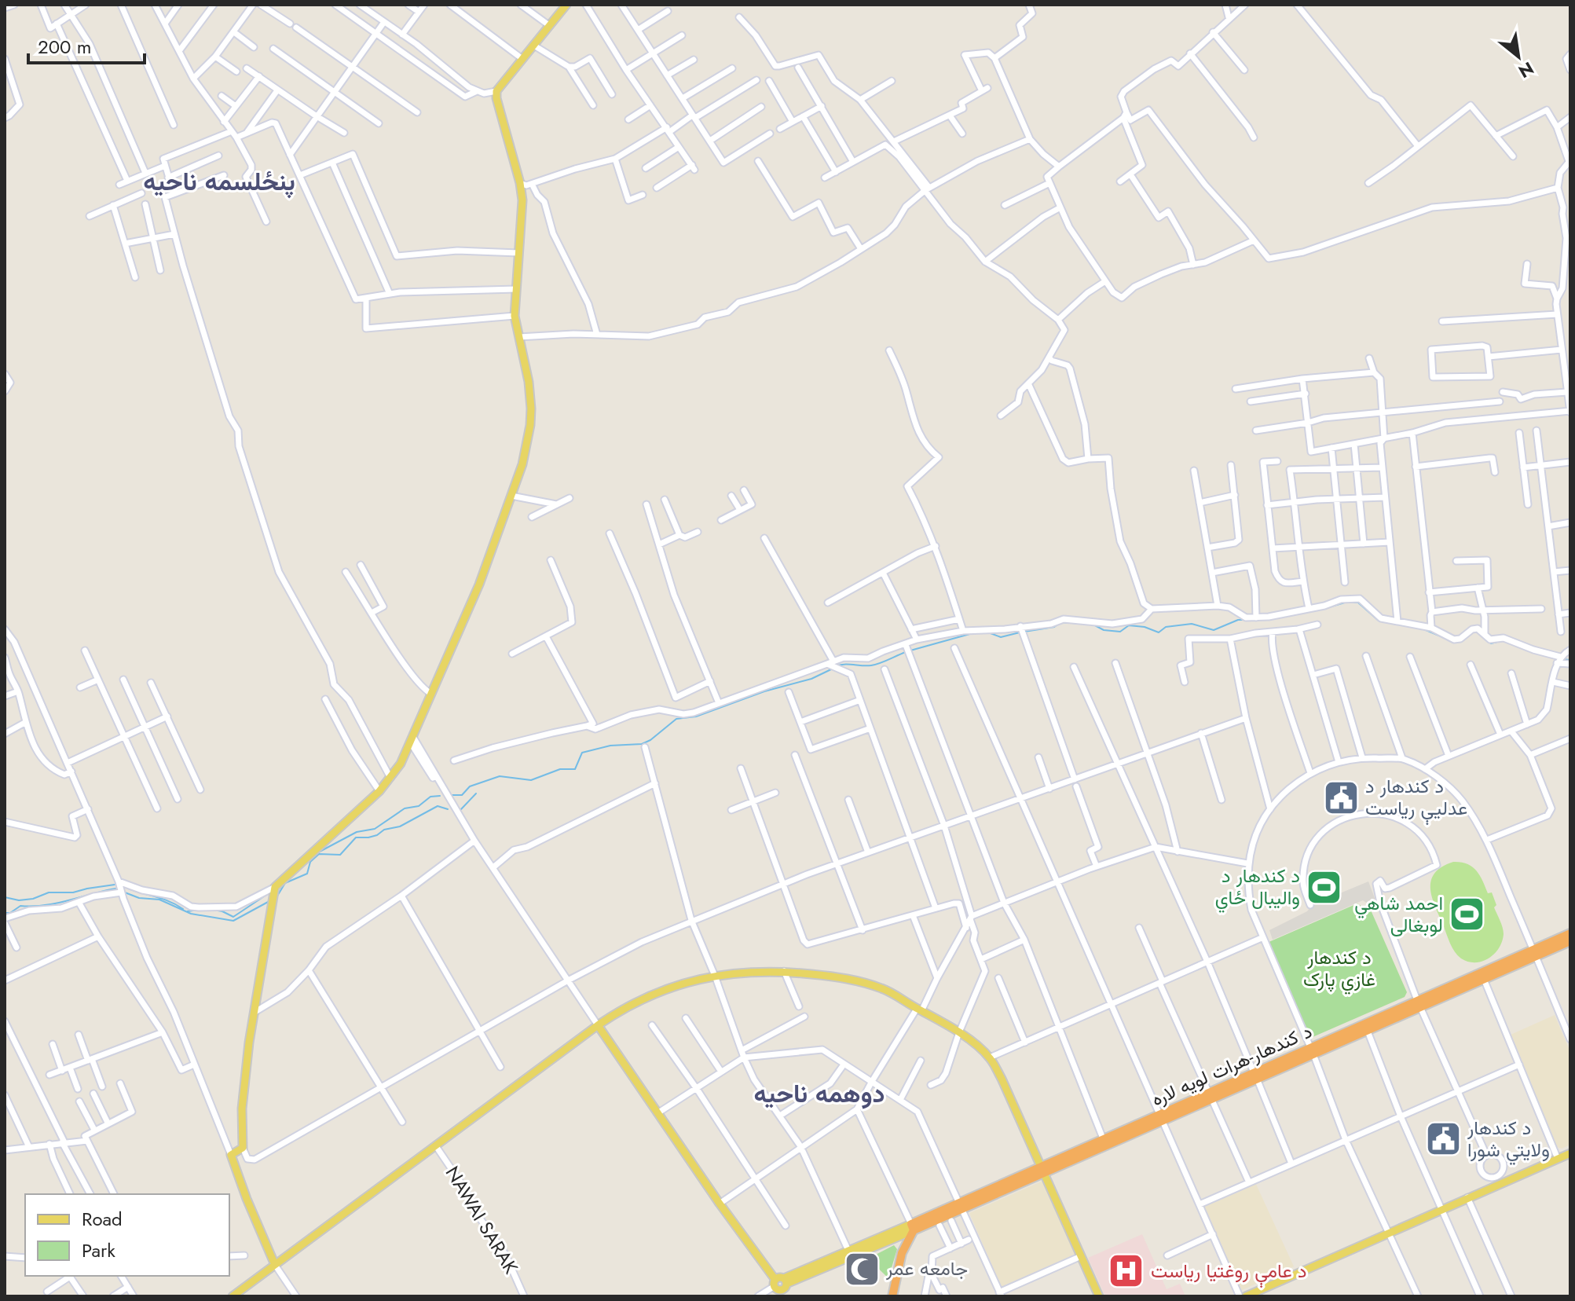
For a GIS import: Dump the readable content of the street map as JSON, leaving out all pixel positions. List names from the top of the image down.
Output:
{
  "streets": {
    "highway": ["د کندهار-هرات لويه لاره"],
    "street": ["NAWAI SARAK"]
  },
  "districts": ["پنځلسمه ناحیه", "دوهمه ناحیه"],
  "parks": ["د کندهار غازي پارک"],
  "places": {
    "public building": ["د کندهار د عدلیې رياست", "د کندهار ولايتي شورا"],
    "sports": ["د کندهار د واليبال ځاي", "احمد شاهي لوبغالی"],
    "mosque": ["جامعه عمر"],
    "hospital": ["د عامې روغتیا ریاست"]
  },
  "legend": ["Road", "Park"],
  "scale_bar": "200 m",
  "north": "bottom right"
}
